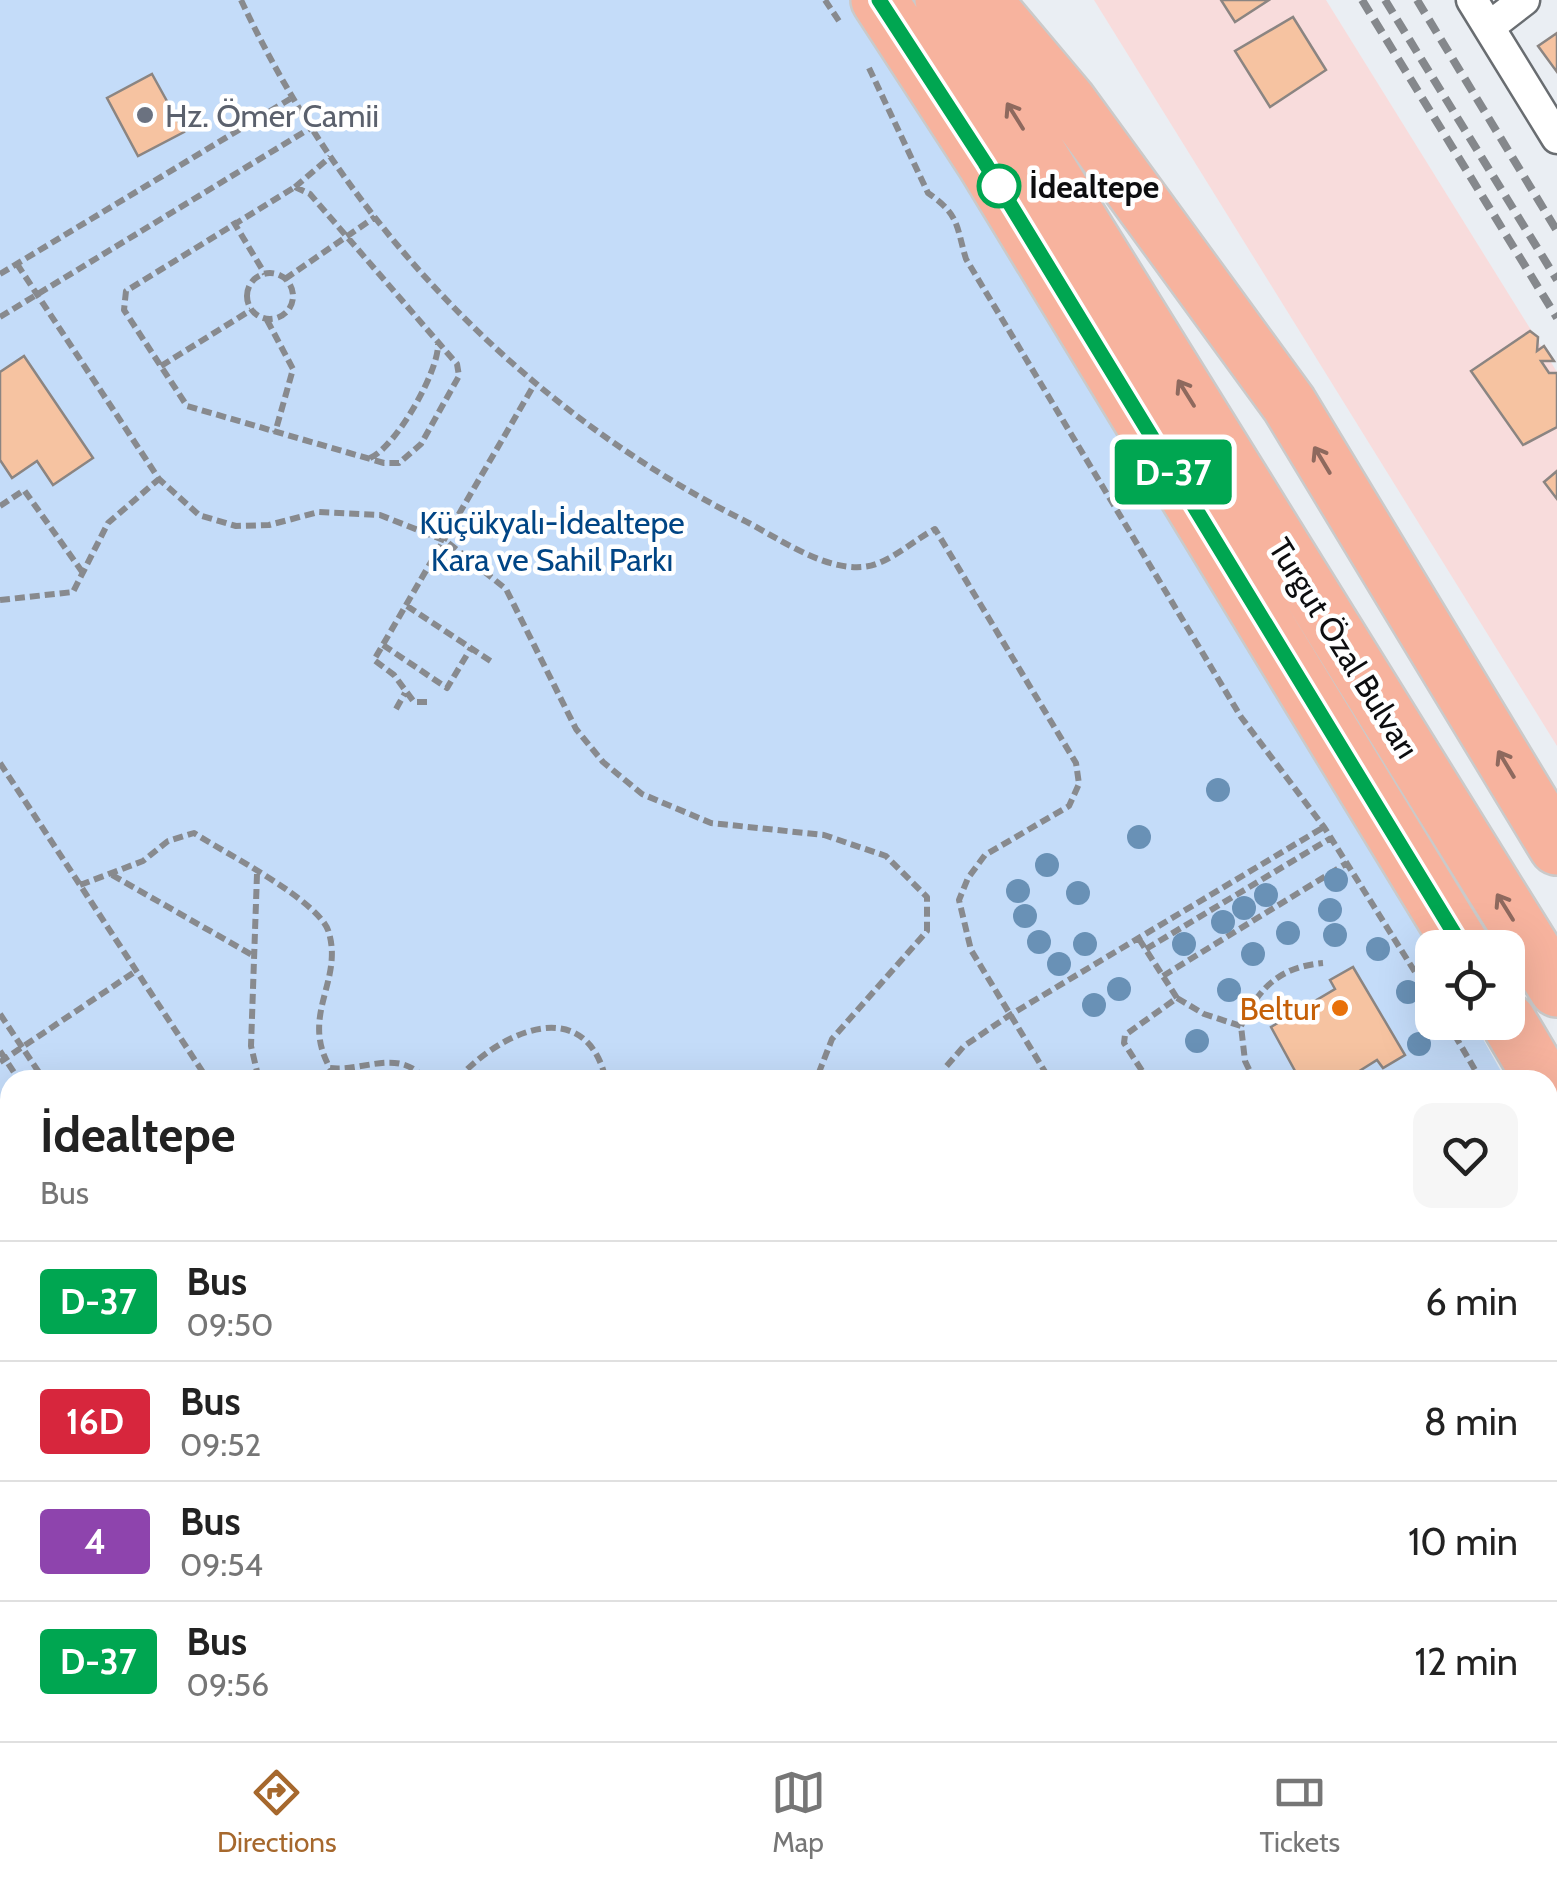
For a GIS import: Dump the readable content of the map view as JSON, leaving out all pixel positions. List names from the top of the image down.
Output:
{
  "streets": {
    "highway": ["Turgut Özal Bulvarı"]
  },
  "parks": ["Küçükyalı-İdealtepe Kara ve Sahil Parkı"],
  "places": ["Hz. Ömer Camii", "İdealtepe", "Beltur"],
  "lines": ["bus line D-37"],
  "page": {
    "on_map": "D-37",
    "heading": ["İdealtepe", "Bus"],
    "list": [
      {
        "mark": "D-37",
        "name": "Bus",
        "note": "09:50",
        "value": "6 min"
      },
      {
        "mark": "16D",
        "name": "Bus",
        "note": "09:52",
        "value": "8 min"
      },
      {
        "mark": "4",
        "name": "Bus",
        "note": "09:54",
        "value": "10 min"
      },
      {
        "mark": "D-37",
        "name": "Bus",
        "note": "09:56",
        "value": "12 min"
      }
    ],
    "tabs": ["Directions", "Map", "Tickets"]
  }
}
